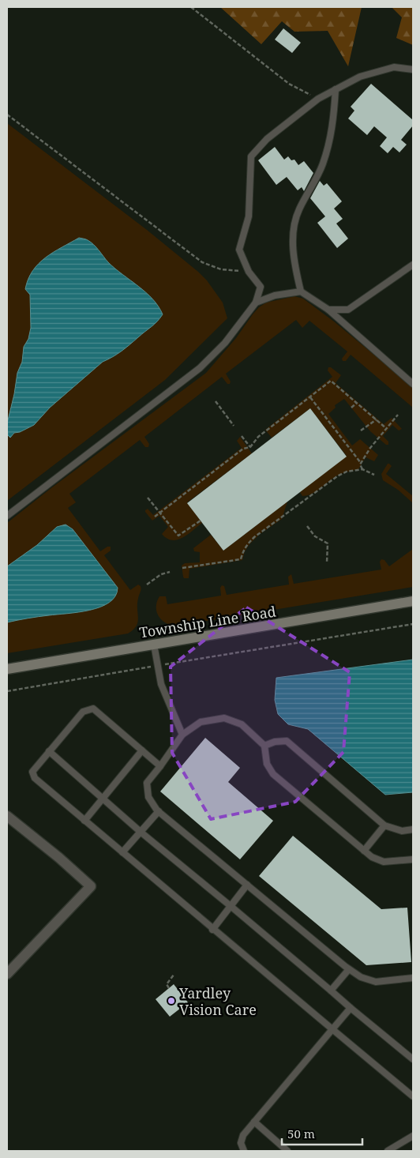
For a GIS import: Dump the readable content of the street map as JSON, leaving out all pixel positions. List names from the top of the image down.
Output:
{
  "streets": {
    "street": ["Township Line Road"]
  },
  "places": ["Yardley Vision Care"],
  "scale_bar": "50 m"
}
